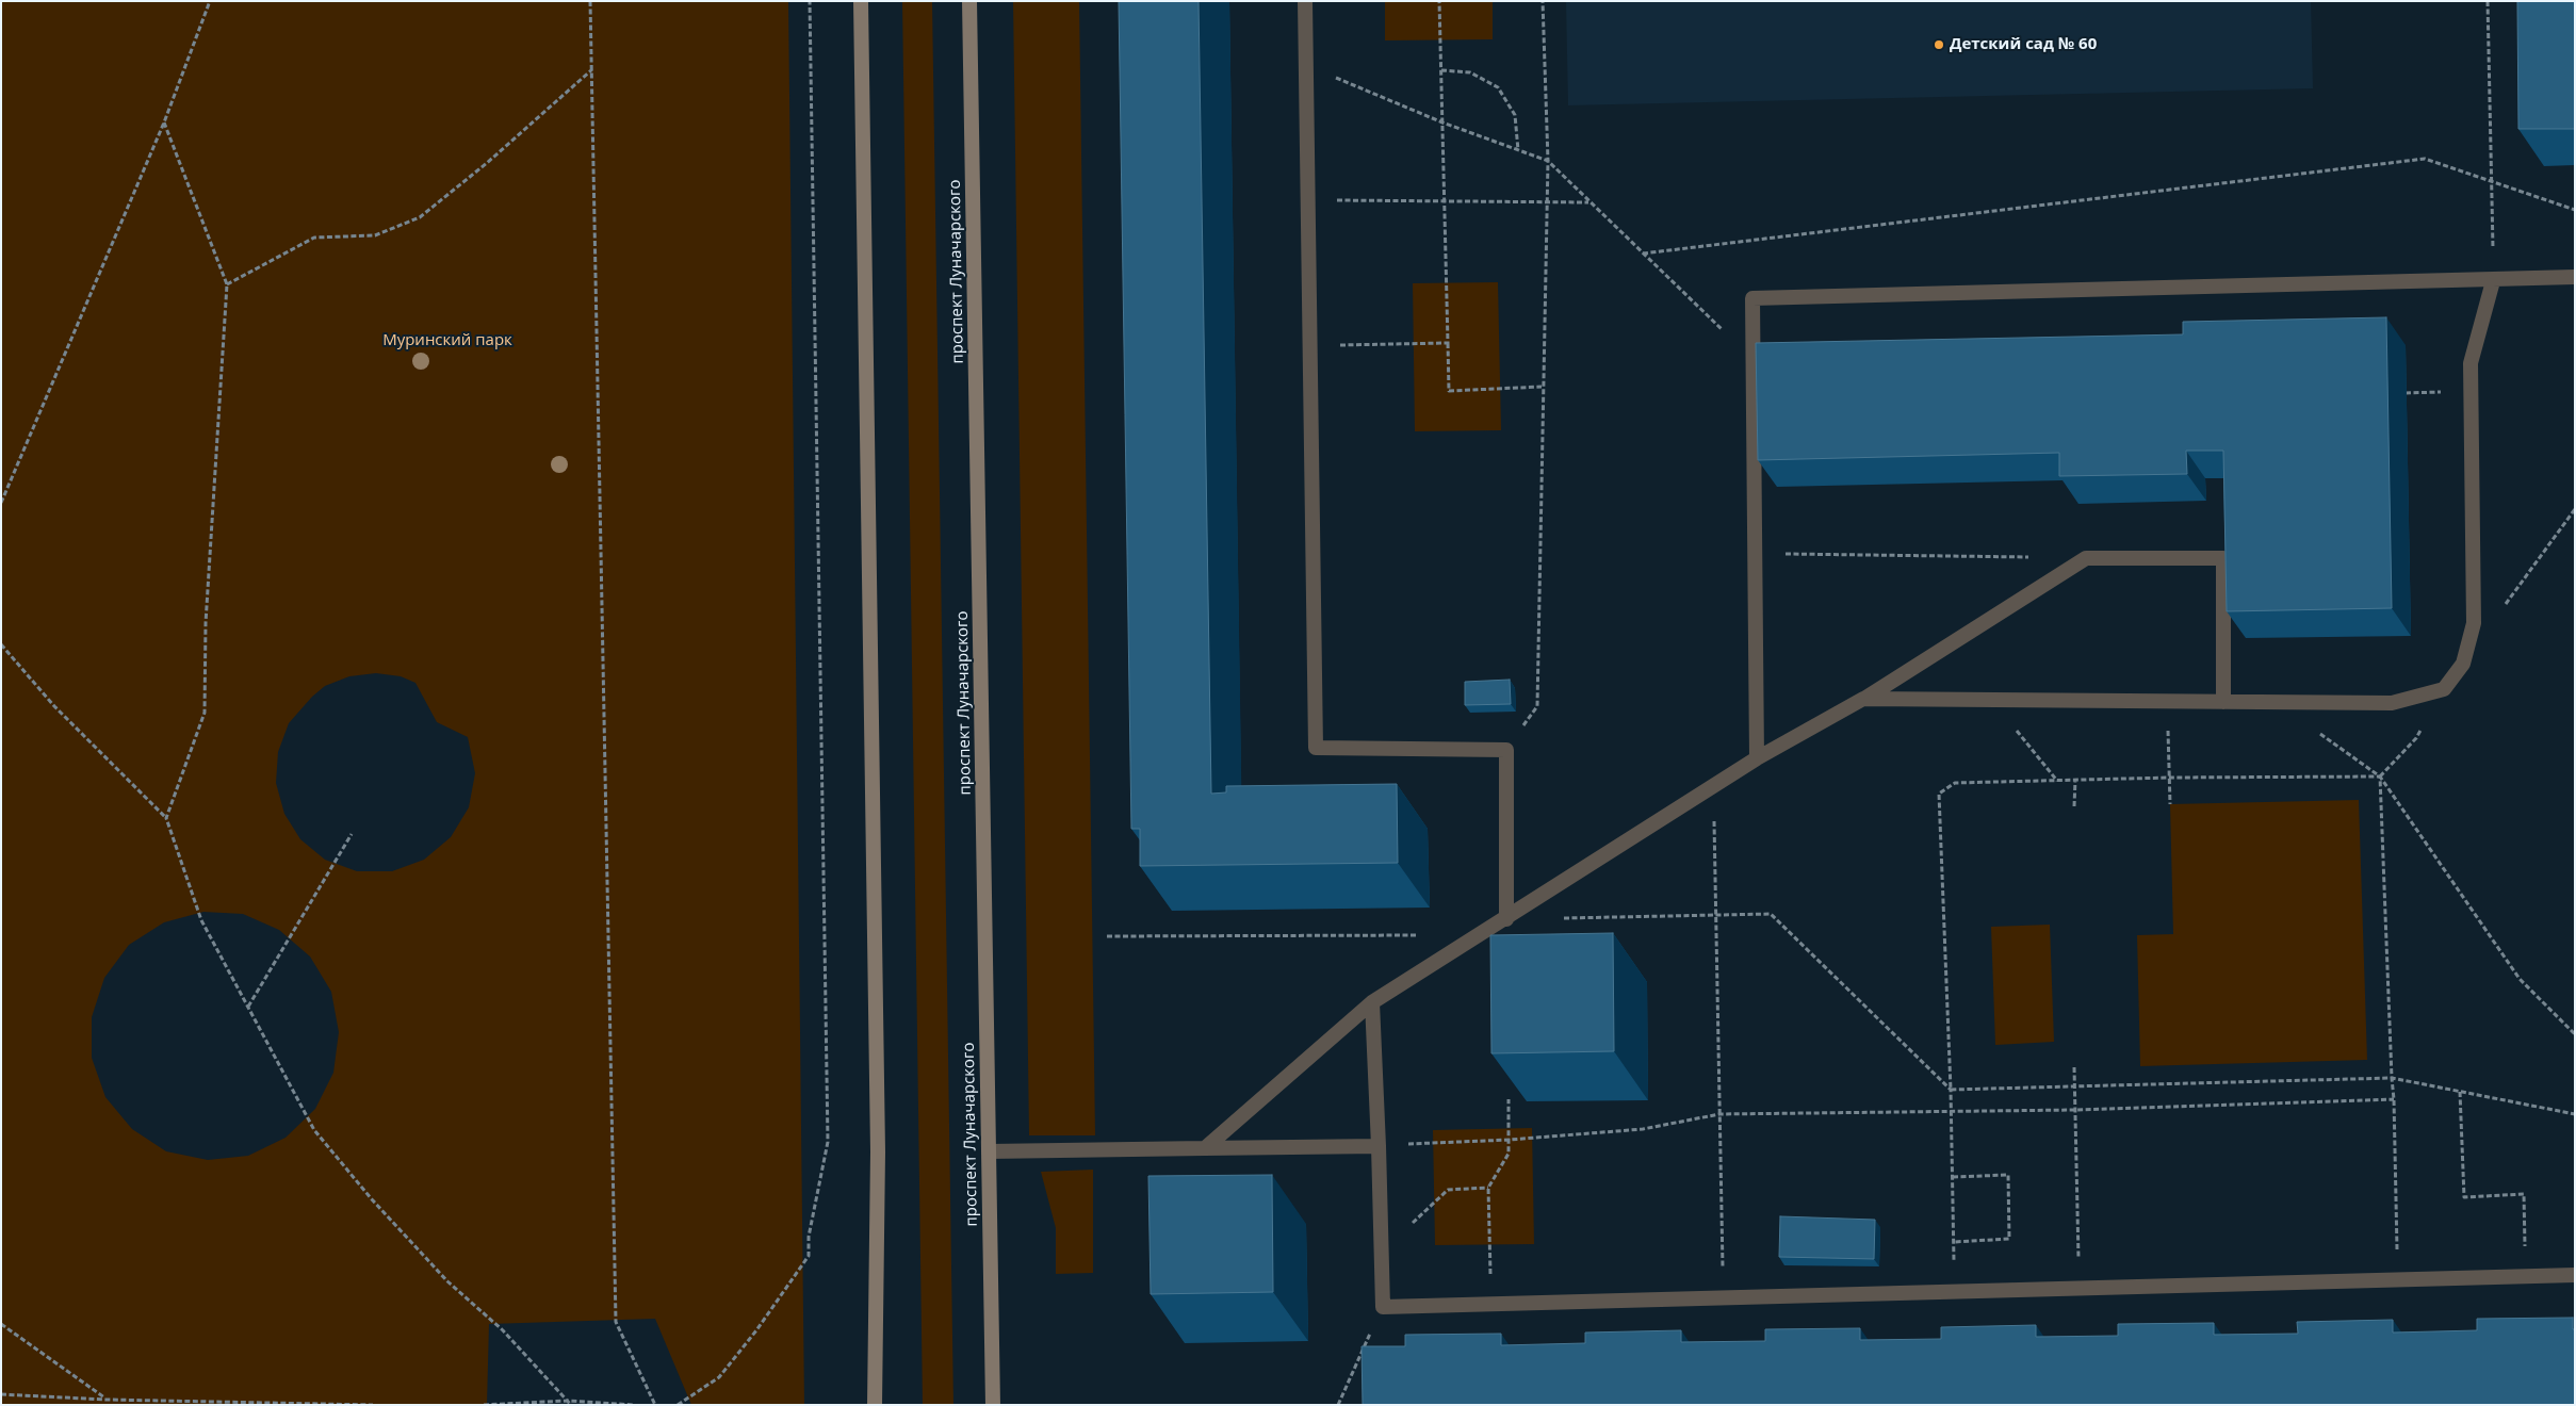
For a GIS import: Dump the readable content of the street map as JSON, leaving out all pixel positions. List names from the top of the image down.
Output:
{
  "streets": {
    "main road": ["проспект Луначарского"]
  },
  "parks": ["Муринский парк"],
  "places": ["Детский сад № 60"]
}
